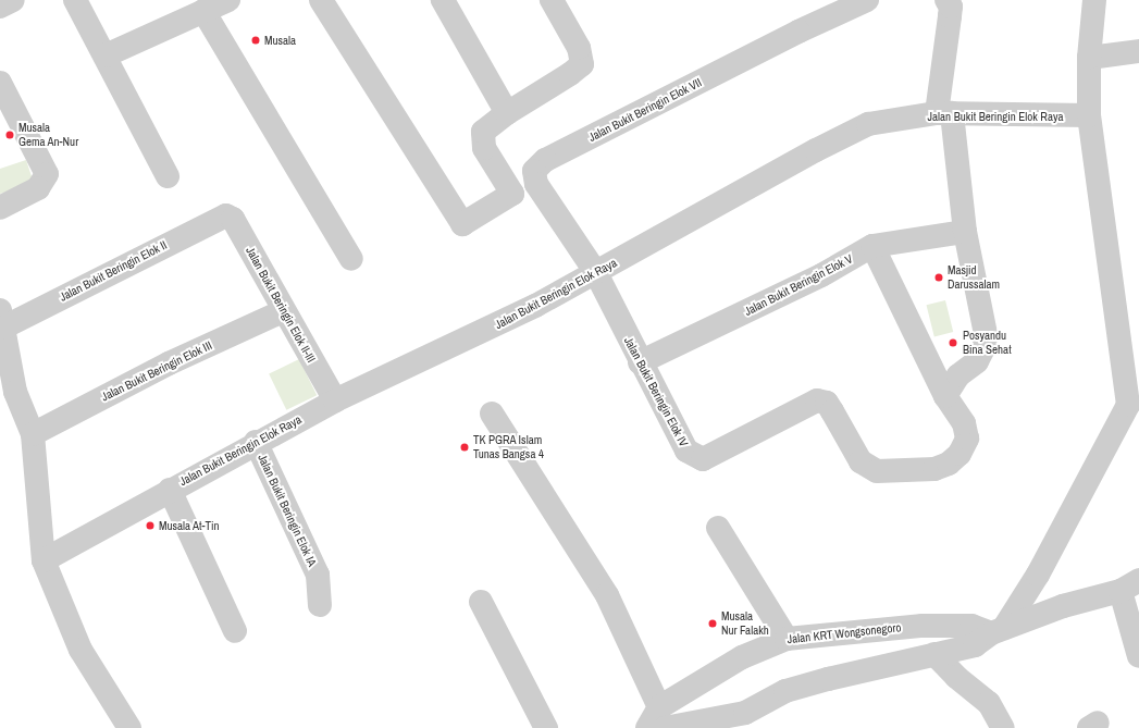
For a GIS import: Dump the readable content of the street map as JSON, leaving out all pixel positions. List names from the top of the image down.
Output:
{
  "streets": {
    "street": [
      "Jalan Bukit Beringin Elok VII",
      "Jalan Bukit Beringin Elok Raya",
      "Jalan Bukit Beringin Elok II",
      "Jalan Bukit Beringin Elok V",
      "Jalan Bukit Beringin Elok II-III",
      "Jalan Bukit Beringin Elok III",
      "Jalan Bukit Beringin Elok IV",
      "Jalan Bukit Beringin Elok IA",
      "Jalan KRT Wongsonegoro"
    ]
  },
  "crossings": [
    ["Jalan Bukit Beringin Elok VII", "Jalan Bukit Beringin Elok Raya"],
    ["Jalan Bukit Beringin Elok VII", "Jalan Bukit Beringin Elok IV"],
    ["Jalan Bukit Beringin Elok Raya", "Jalan Bukit Beringin Elok II-III"],
    ["Jalan Bukit Beringin Elok Raya", "Jalan Bukit Beringin Elok IV"],
    ["Jalan Bukit Beringin Elok Raya", "Jalan Bukit Beringin Elok IA"],
    ["Jalan Bukit Beringin Elok II", "Jalan Bukit Beringin Elok II-III"],
    ["Jalan Bukit Beringin Elok V", "Jalan Bukit Beringin Elok IV"],
    ["Jalan Bukit Beringin Elok II-III", "Jalan Bukit Beringin Elok III"]
  ],
  "places": [
    "Musala",
    "Musala Gema An-Nur",
    "Masjid Darussalam",
    "Posyandu Bina Sehat",
    "TK PGRA Islam Tunas Bangsa 4",
    "Musala At-Tin",
    "Musala Nur Falakh"
  ]
}
